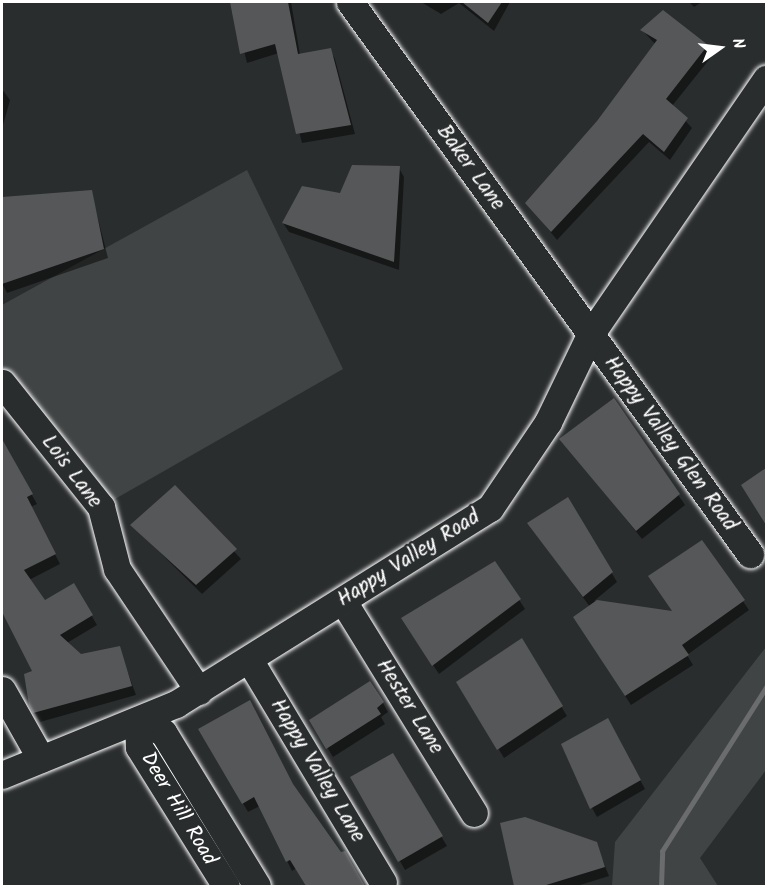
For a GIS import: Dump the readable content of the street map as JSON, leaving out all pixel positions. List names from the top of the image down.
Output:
{
  "streets": {
    "street": [
      "Baker Lane",
      "Happy Valley Glen Road",
      "Lois Lane",
      "Happy Valley Road",
      "Hester Lane",
      "Happy Valley Lane",
      "Deer Hill Road"
    ]
  },
  "crossings": [
    ["Baker Lane", "Happy Valley Glen Road"],
    ["Baker Lane", "Happy Valley Road"],
    ["Happy Valley Glen Road", "Happy Valley Road"],
    ["Lois Lane", "Happy Valley Road"],
    ["Happy Valley Road", "Hester Lane"],
    ["Happy Valley Road", "Happy Valley Lane"],
    ["Happy Valley Road", "Deer Hill Road"]
  ],
  "north": "right"
}
